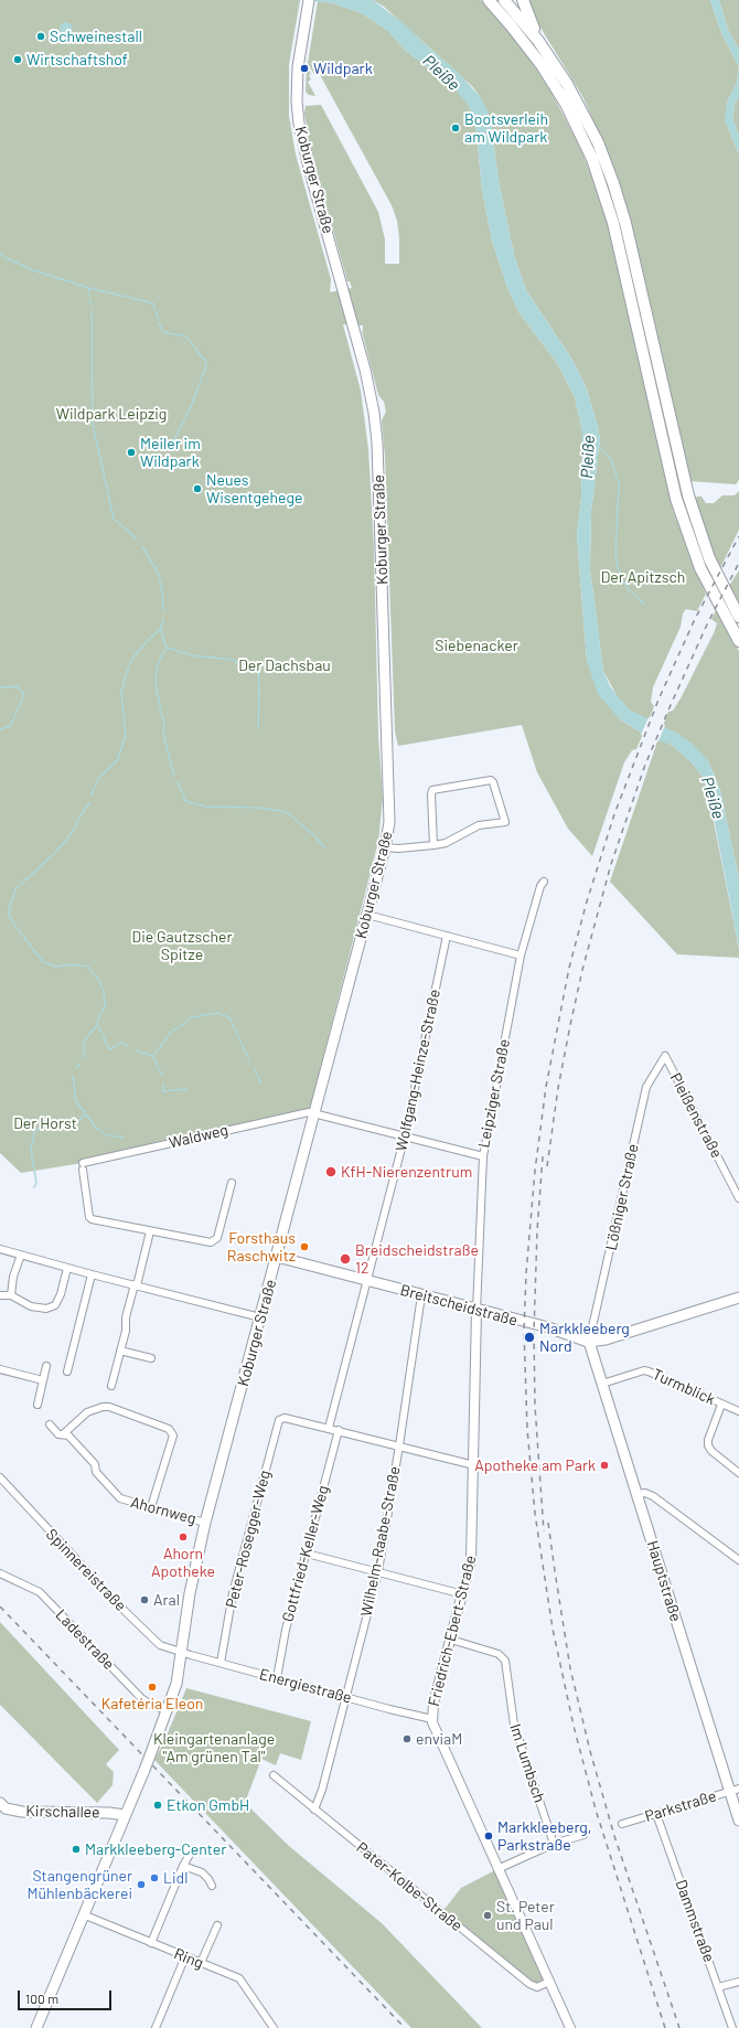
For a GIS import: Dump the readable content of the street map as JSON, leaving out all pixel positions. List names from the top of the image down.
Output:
{
  "streets": {
    "main road": [
      "Koburger Straße",
      "Breitscheidstraße",
      "Hauptstraße",
      "Kirschallee"
    ],
    "street": [
      "Wolfgang-Heinze-Straße",
      "Leipziger Straße",
      "Pleißenstraße",
      "Waldweg",
      "Lößniger Straße",
      "Turmblick",
      "Ahornweg",
      "Peter-Rosegger-Weg",
      "Wilhelm-Raabe-Straße",
      "Gottfried-Keller-Weg",
      "Spinnereistraße",
      "Friedrich-Ebert-Straße",
      "Ladestraße",
      "Energiestraße",
      "Im Lumbsch",
      "Parkstraße",
      "Pater-Kolbe-Straße",
      "Dammstraße",
      "Ring"
    ]
  },
  "crossings": [
    ["Koburger Straße", "Waldweg"],
    ["Koburger Straße", "Breitscheidstraße"],
    ["Koburger Straße", "Ahornweg"],
    ["Koburger Straße", "Spinnereistraße"],
    ["Koburger Straße", "Ladestraße"],
    ["Koburger Straße", "Energiestraße"],
    ["Koburger Straße", "Kirschallee"],
    ["Koburger Straße", "Ring"],
    ["Wolfgang-Heinze-Straße", "Breitscheidstraße"],
    ["Wolfgang-Heinze-Straße", "Peter-Rosegger-Weg"],
    ["Leipziger Straße", "Breitscheidstraße"],
    ["Leipziger Straße", "Friedrich-Ebert-Straße"],
    ["Pleißenstraße", "Lößniger Straße"],
    ["Lößniger Straße", "Breitscheidstraße"],
    ["Lößniger Straße", "Hauptstraße"],
    ["Breitscheidstraße", "Wilhelm-Raabe-Straße"],
    ["Breitscheidstraße", "Hauptstraße"],
    ["Breitscheidstraße", "Friedrich-Ebert-Straße"],
    ["Turmblick", "Hauptstraße"],
    ["Peter-Rosegger-Weg", "Energiestraße"],
    ["Wilhelm-Raabe-Straße", "Energiestraße"],
    ["Wilhelm-Raabe-Straße", "Pater-Kolbe-Straße"],
    ["Gottfried-Keller-Weg", "Energiestraße"],
    ["Spinnereistraße", "Energiestraße"],
    ["Hauptstraße", "Parkstraße"],
    ["Friedrich-Ebert-Straße", "Energiestraße"],
    ["Friedrich-Ebert-Straße", "Im Lumbsch"],
    ["Friedrich-Ebert-Straße", "Pater-Kolbe-Straße"],
    ["Parkstraße", "Dammstraße"]
  ],
  "water": ["Pleiße"],
  "parks": [
    "Wildpark Leipzig",
    "Der Apitzsch",
    "Siebenacker",
    "Der Dachsbau",
    "Die Gautzscher Spitze",
    "Der Horst",
    "Kleingartenanlage \"Am grünen Tal\""
  ],
  "places": [
    "Schweinestall",
    "Wirtschaftshof",
    "Wildpark",
    "Bootsverleih am Wildpark",
    "Meiler im Wildpark",
    "Neues Wisentgehege",
    "KfH-Nierenzentrum",
    "Forsthaus Raschwitz",
    "Breidscheidstraße 12",
    "Markkleeberg Nord",
    "Apotheke am Park",
    "Ahorn Apotheke",
    "Aral",
    "Kafetéria Eleon",
    "enviaM",
    "Etkon GmbH",
    "Markkleeberg, Parkstraße",
    "Markkleeberg-Center",
    "Lidl",
    "Stangengrüner Mühlenbäckerei",
    "St. Peter und Paul"
  ],
  "scale_bar": "100 m"
}
